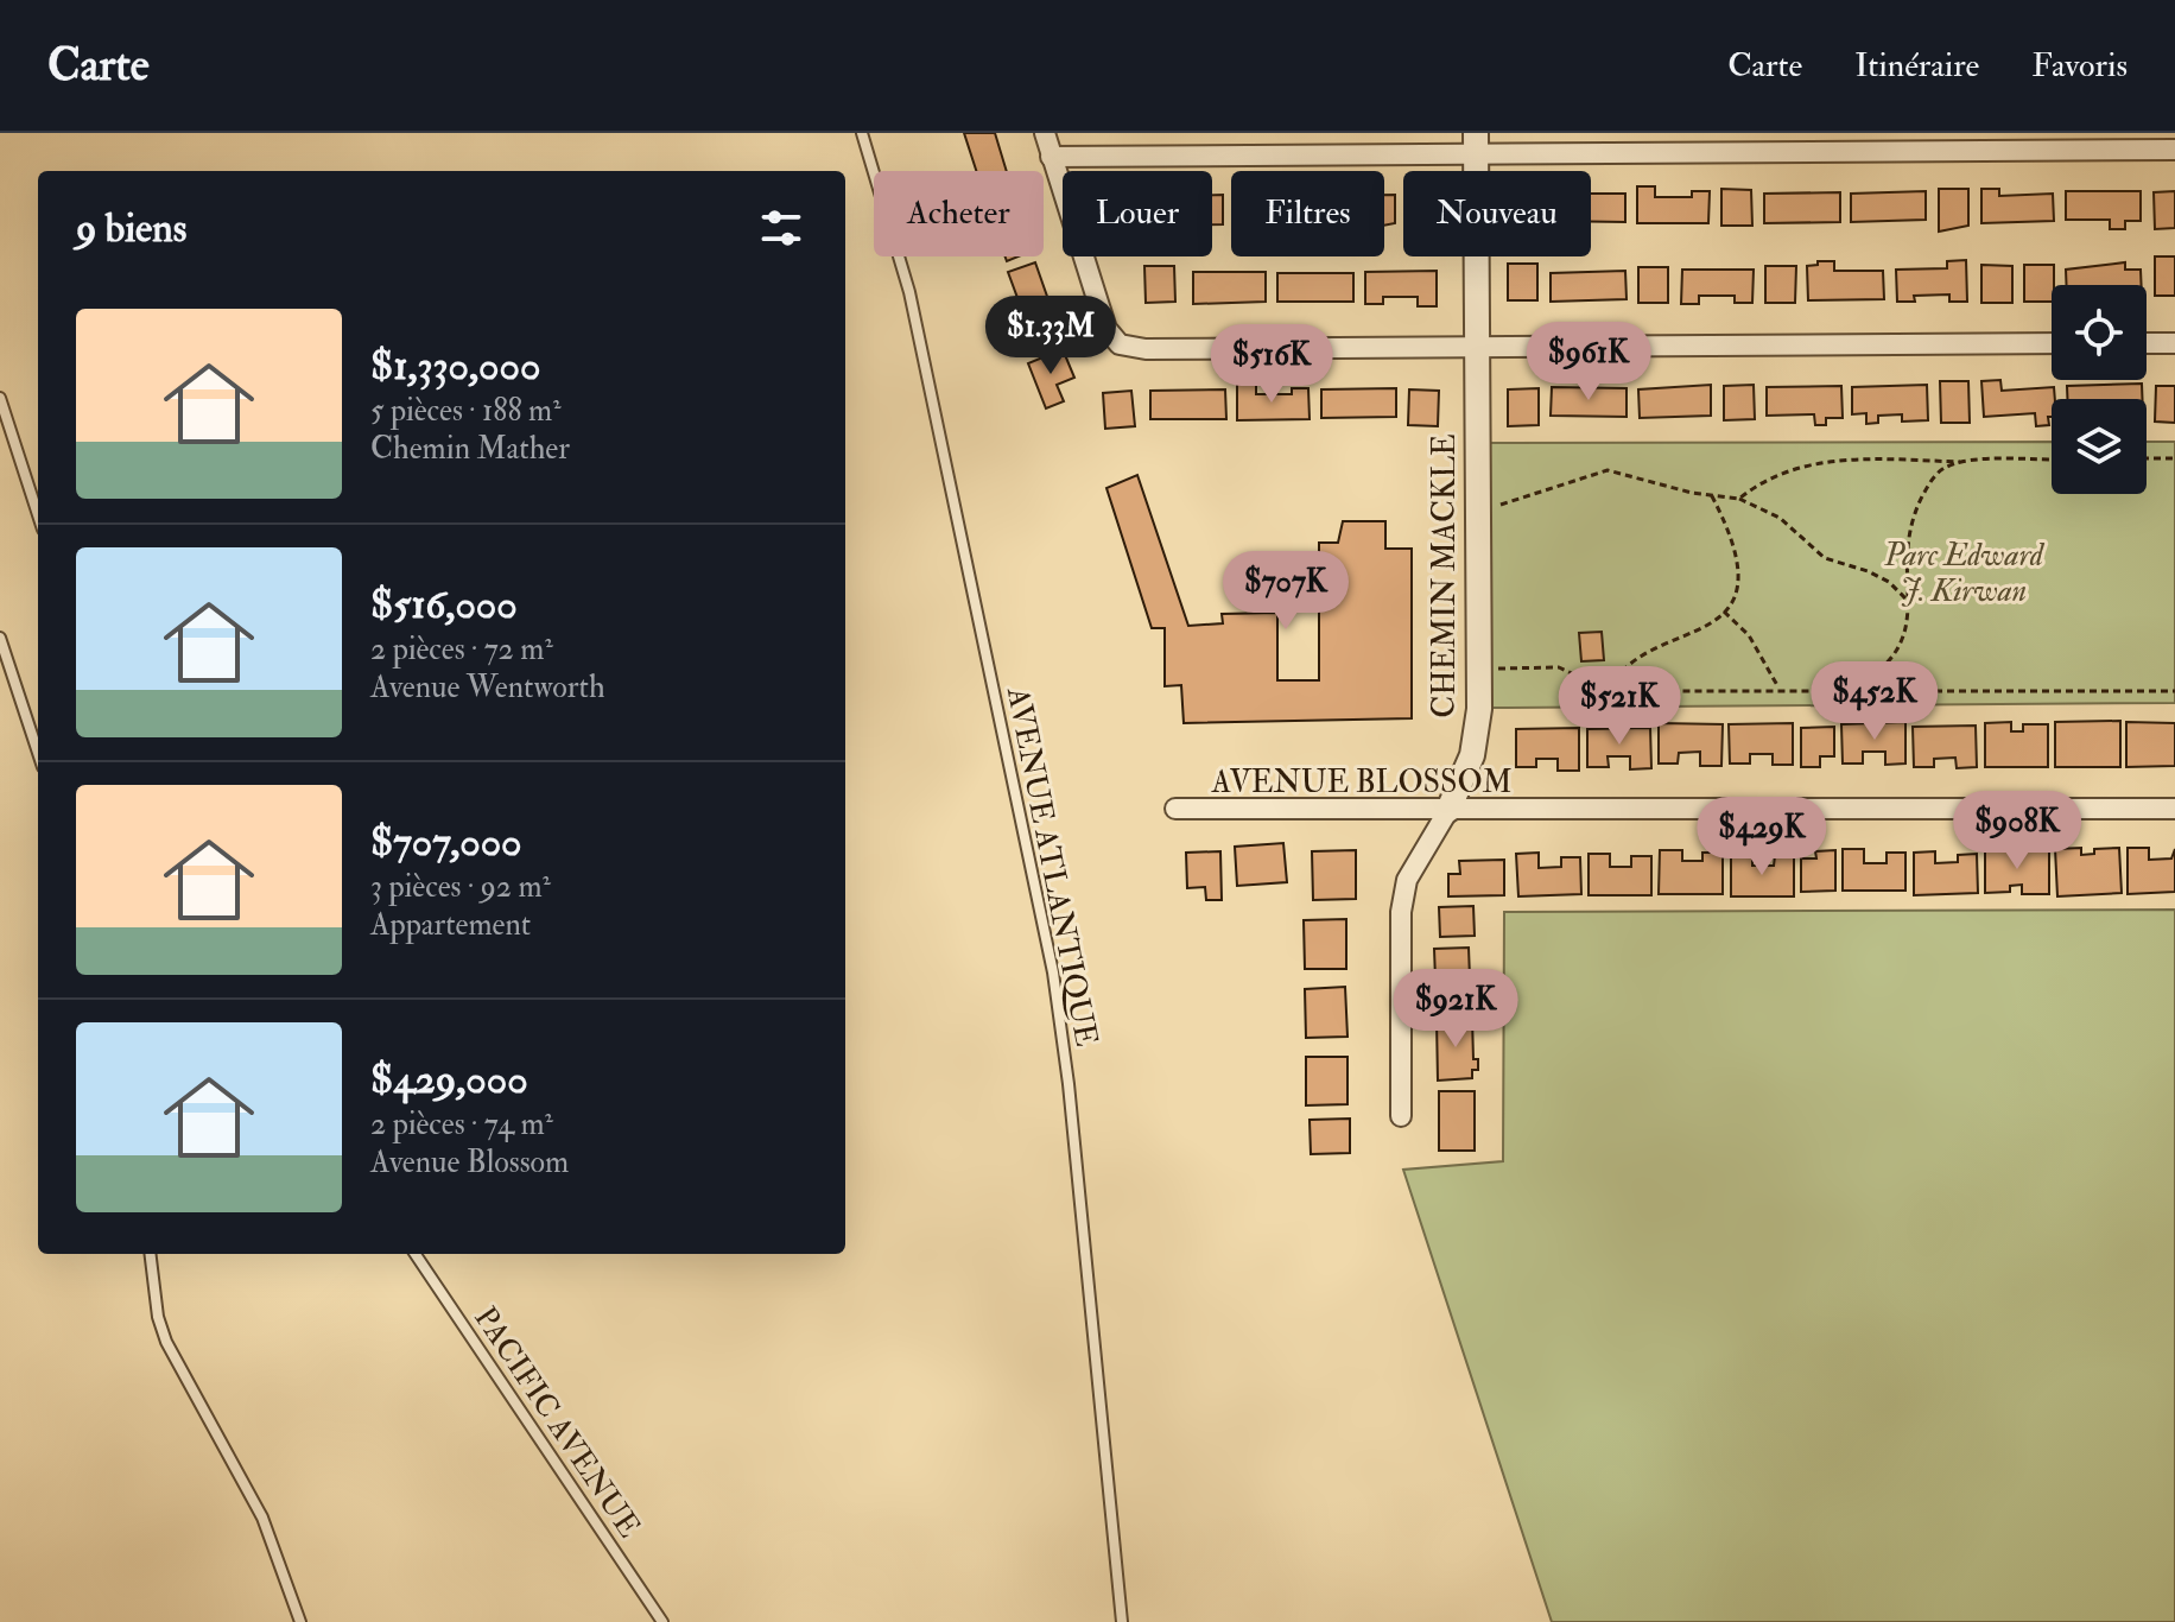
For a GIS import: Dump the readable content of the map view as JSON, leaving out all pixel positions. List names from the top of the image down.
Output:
{
  "streets": {
    "street": ["CHEMIN MACKLE", "AVENUE BLOSSOM"],
    "lane": ["AVENUE ATLANTIQUE", "PACIFIC AVENUE"]
  },
  "crossings": [
    ["CHEMIN MACKLE", "AVENUE BLOSSOM"]
  ],
  "parks": ["Parc Edward J. Kirwan"],
  "page": {
    "header": "Carte",
    "nav": ["Carte", "Itinéraire", "Favoris"],
    "chip": [
      "Acheter",
      "Louer",
      "Filtres",
      "Nouveau"
    ],
    "heading": "9 biens",
    "list": [
      {
        "name": "$1,330,000",
        "note": "5 pièces · 188 m² · Chemin Mather"
      },
      {
        "name": "$516,000",
        "note": "2 pièces · 72 m² · Avenue Wentworth"
      },
      {
        "name": "$707,000",
        "note": "3 pièces · 92 m² · Appartement"
      },
      {
        "name": "$429,000",
        "note": "2 pièces · 74 m² · Avenue Blossom"
      }
    ],
    "price": [
      "$1.33M",
      "$961K",
      "$516K",
      "$707K",
      "$452K",
      "$521K",
      "$908K",
      "$429K",
      "$921K"
    ]
  }
}
